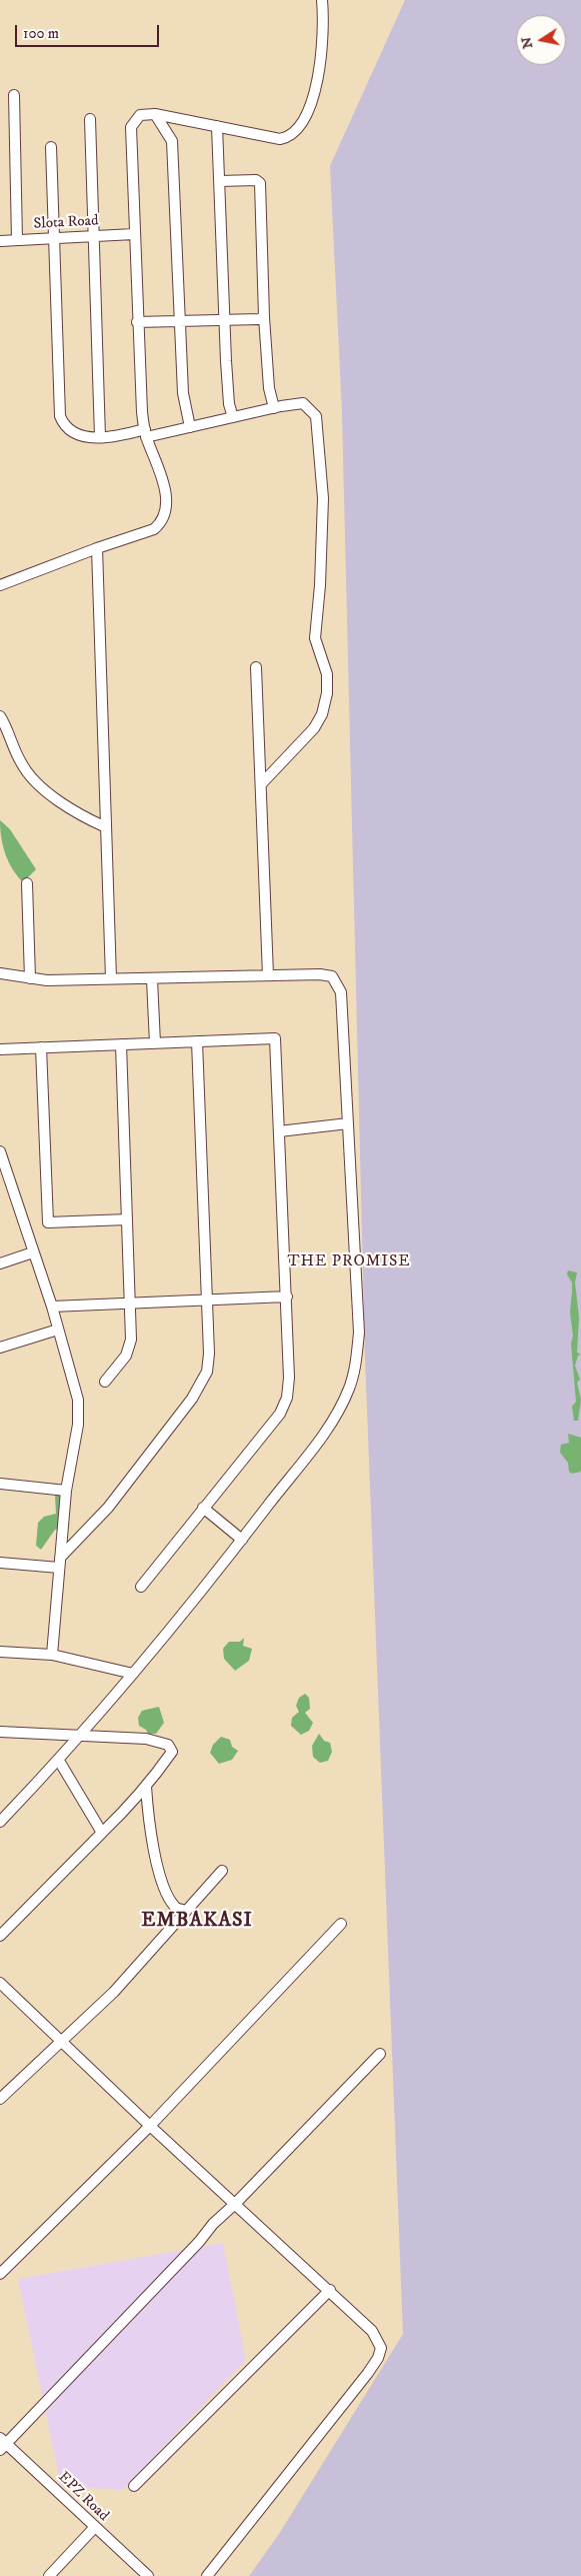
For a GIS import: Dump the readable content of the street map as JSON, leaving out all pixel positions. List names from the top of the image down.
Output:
{
  "streets": {
    "street": ["Slota Road", "EPZ Road"]
  },
  "districts": ["THE PROMISE", "EMBAKASI"],
  "scale_bar": "100 m",
  "north": "left"
}
